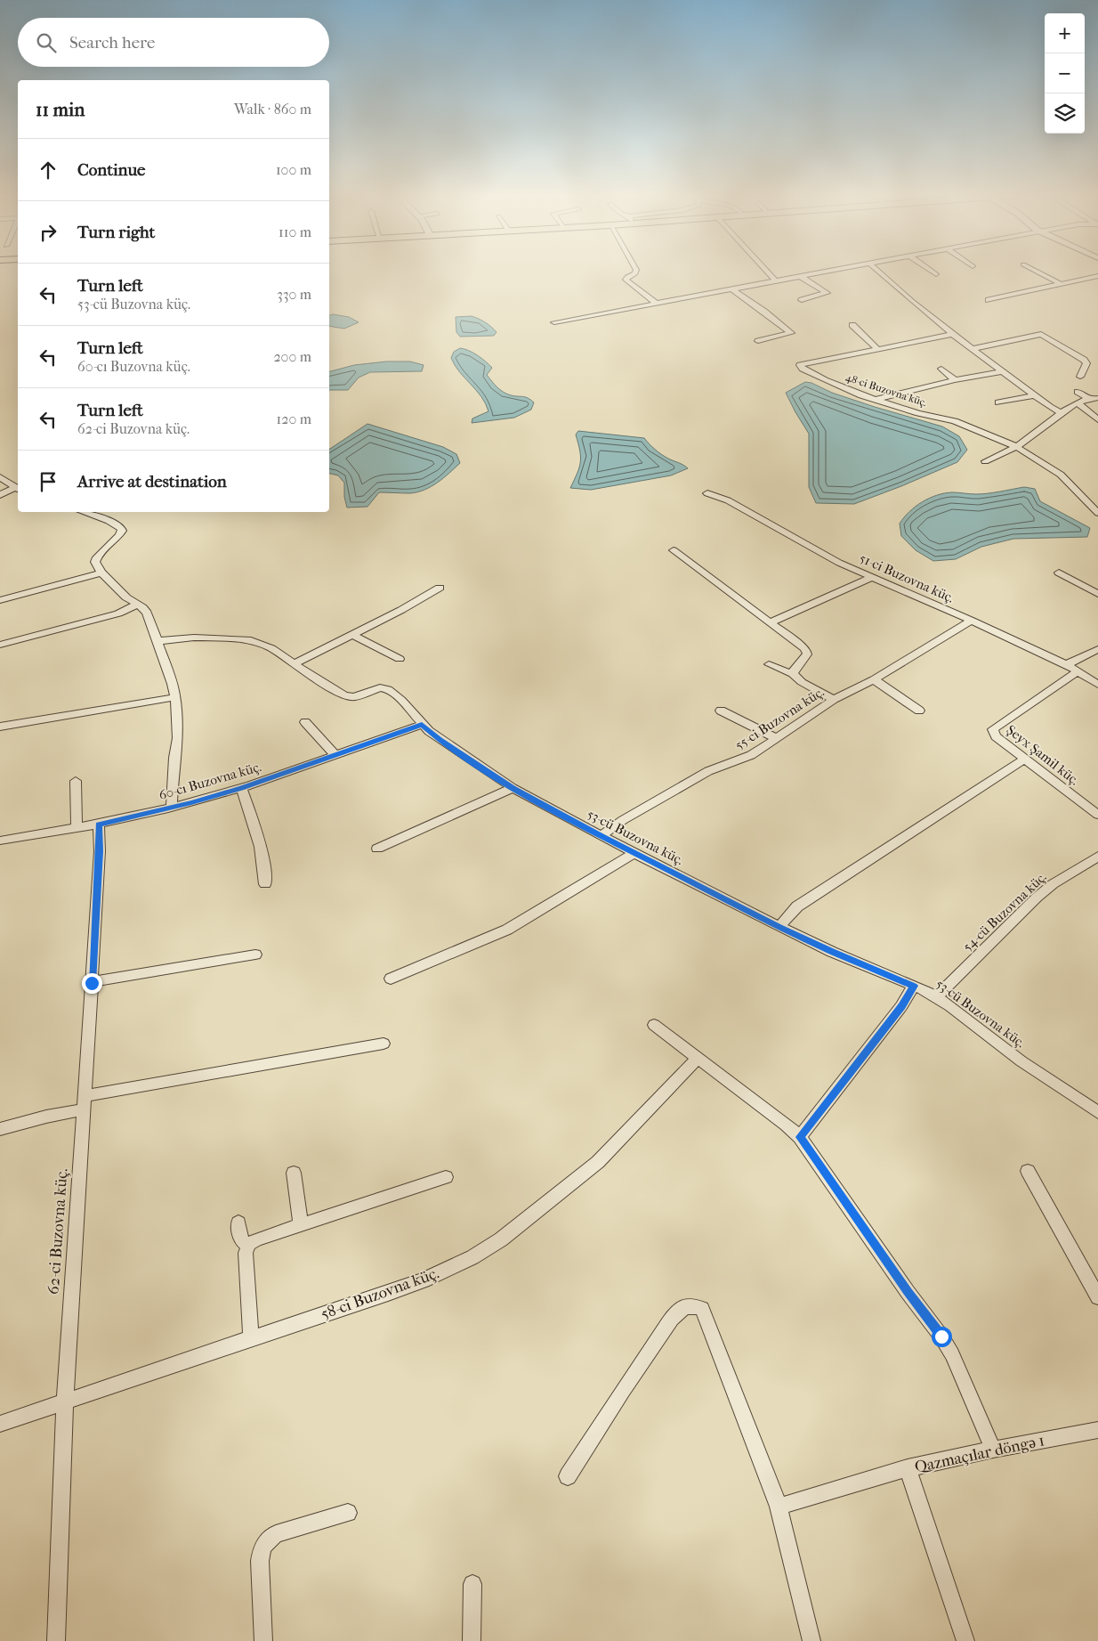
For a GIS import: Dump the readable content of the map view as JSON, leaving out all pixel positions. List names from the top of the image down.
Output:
{
  "streets": {
    "street": [
      "48-ci Buzovna küç.",
      "51-ci Buzovna küç.",
      "55-ci Buzovna küç.",
      "Şeyx Şamil küç.",
      "60-cı Buzovna küç.",
      "53-cü Buzovna küç.",
      "54-cü Buzovna küç.",
      "62-ci Buzovna küç.",
      "58-ci Buzovna küç.",
      "Qazmaçılar döngə 1"
    ]
  },
  "crossings": [
    ["51-ci Buzovna küç.", "55-ci Buzovna küç."],
    ["51-ci Buzovna küç.", "Şeyx Şamil küç."],
    ["55-ci Buzovna küç.", "53-cü Buzovna küç."],
    ["60-cı Buzovna küç.", "53-cü Buzovna küç."],
    ["60-cı Buzovna küç.", "62-ci Buzovna küç."],
    ["53-cü Buzovna küç.", "54-cü Buzovna küç."],
    ["62-ci Buzovna küç.", "58-ci Buzovna küç."]
  ],
  "page": {
    "map_buttons": ["+", "−"],
    "search": "Search here",
    "heading": ["11 min", "Walk · 860 m"],
    "list": [
      ["Continue", "100 m"],
      ["Turn right", "110 m"],
      ["Turn left", "53-cü Buzovna küç.", "330 m"],
      ["Turn left", "60-cı Buzovna küç.", "200 m"],
      ["Turn left", "62-ci Buzovna küç.", "120 m"],
      "Arrive at destination"
    ]
  }
}
